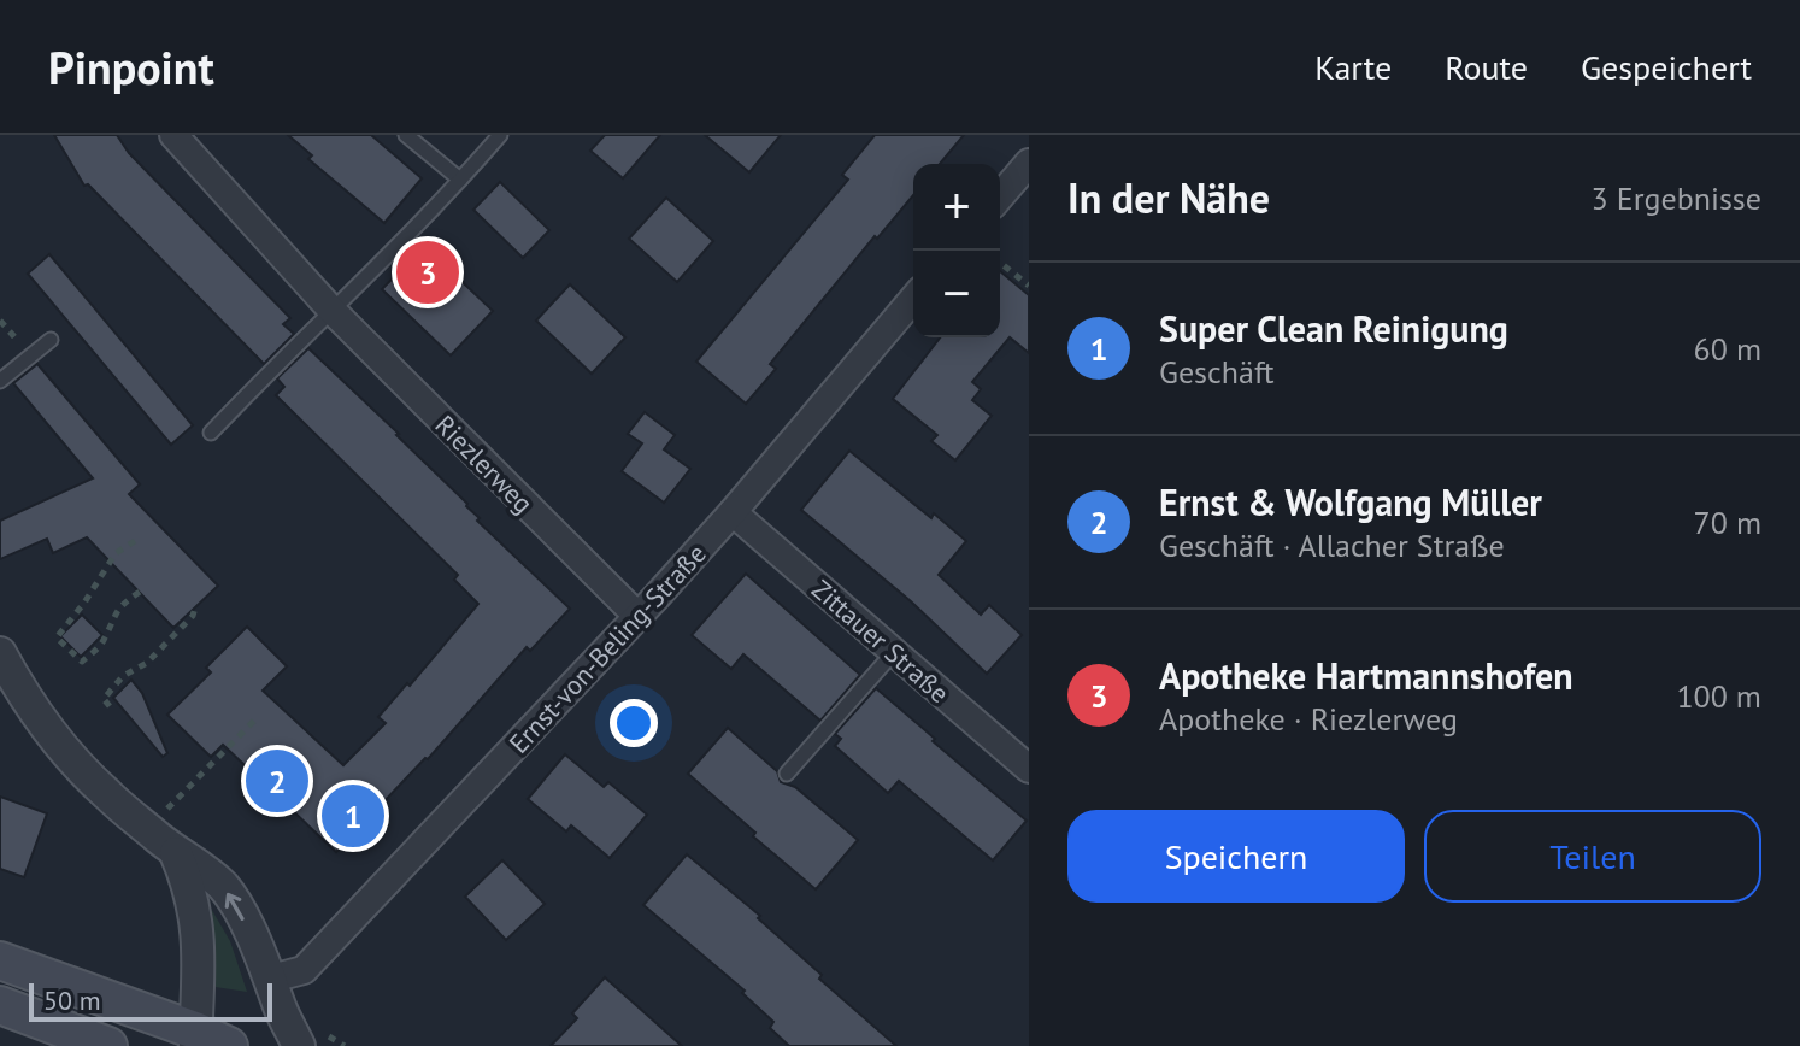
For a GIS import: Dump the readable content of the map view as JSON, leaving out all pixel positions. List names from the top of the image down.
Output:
{
  "streets": {
    "street": ["Riezlerweg", "Zittauer Straße", "Ernst-von-Beling-Straße"]
  },
  "crossings": [
    ["Riezlerweg", "Ernst-von-Beling-Straße"],
    ["Zittauer Straße", "Ernst-von-Beling-Straße"]
  ],
  "scale_bar": "50 m",
  "page": {
    "header": "Pinpoint",
    "nav": ["Karte", "Route", "Gespeichert"],
    "heading": ["In der Nähe", "3 Ergebnisse"],
    "map_buttons": ["+", "−"],
    "pins": ["3", "2", "1"],
    "list": [
      {
        "mark": "1",
        "name": "Super Clean Reinigung",
        "note": "Geschäft",
        "value": "60 m"
      },
      {
        "mark": "2",
        "name": "Ernst & Wolfgang Müller",
        "note": "Geschäft · Allacher Straße",
        "value": "70 m"
      },
      {
        "mark": "3",
        "name": "Apotheke Hartmannshofen",
        "note": "Apotheke · Riezlerweg",
        "value": "100 m"
      }
    ],
    "buttons": ["Speichern", "Teilen"],
    "scale": "50 m"
  }
}
